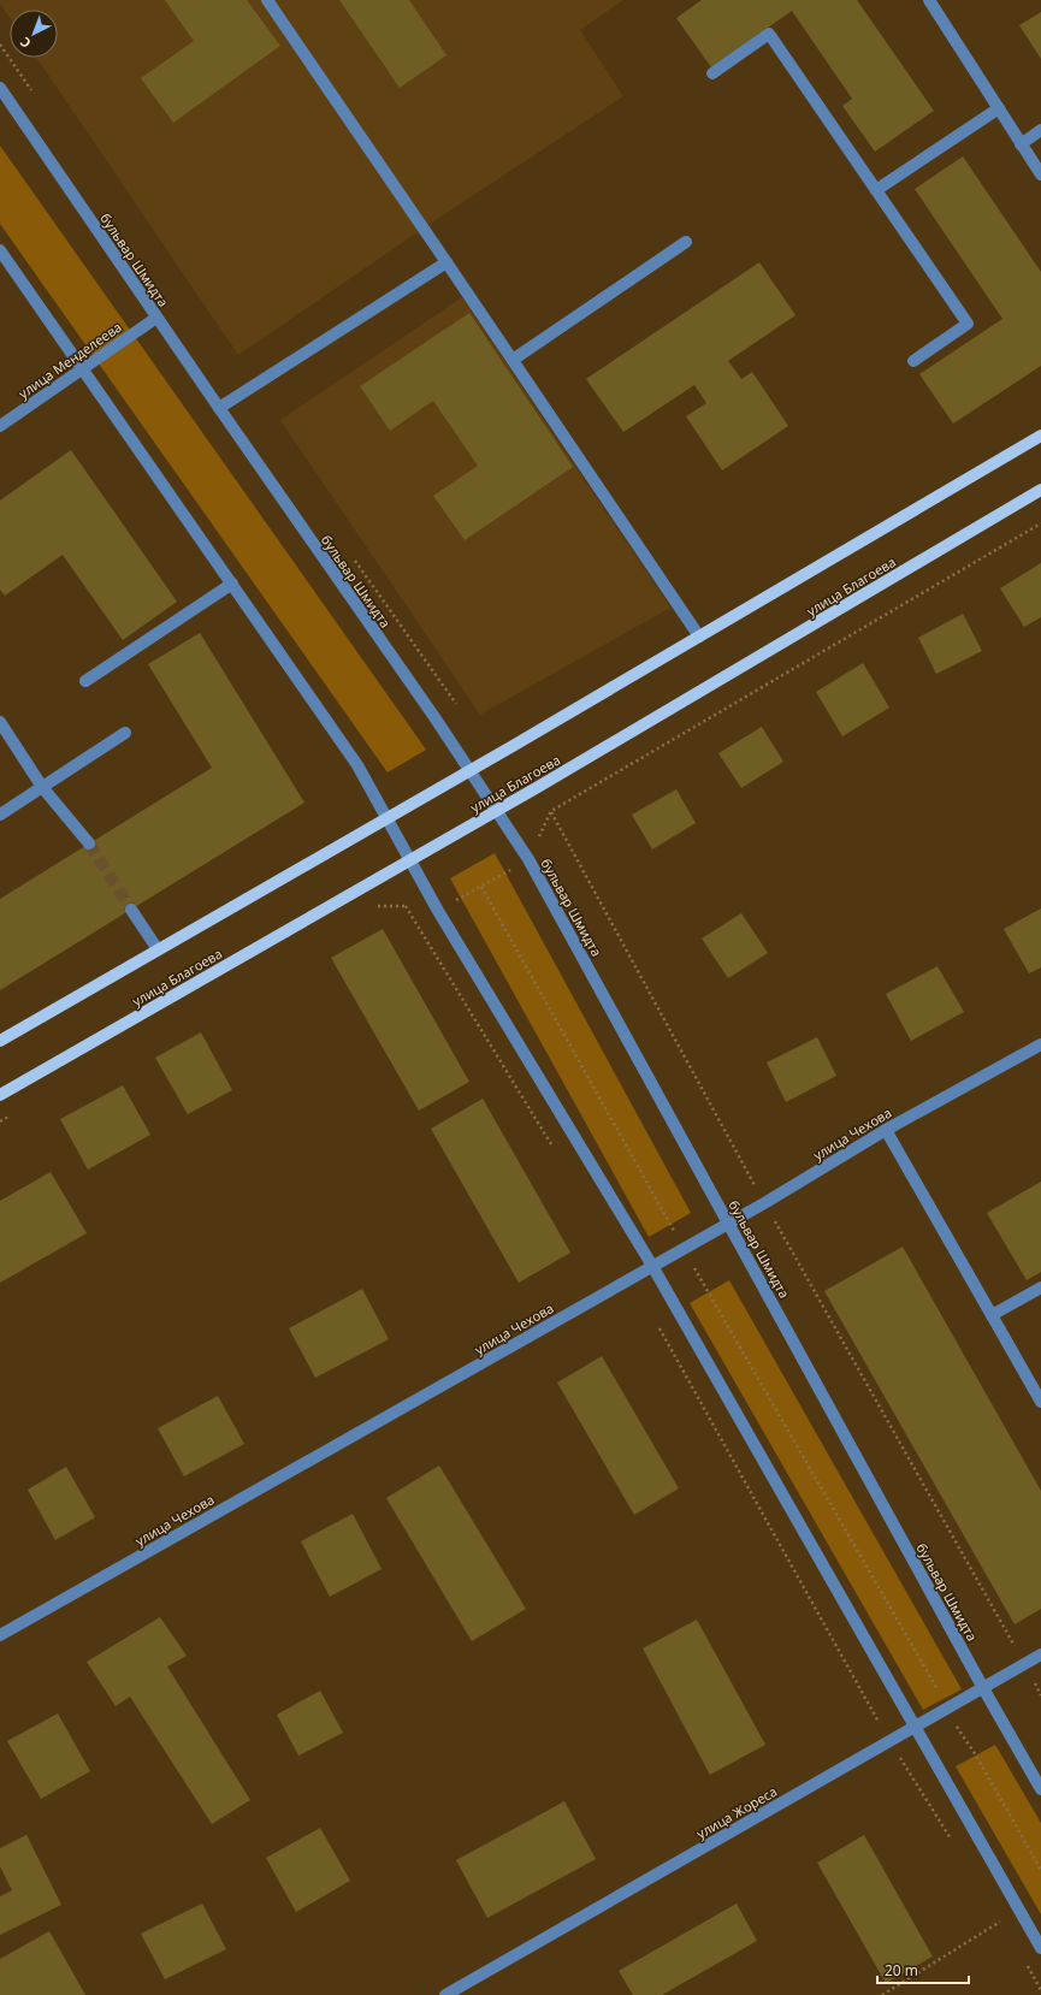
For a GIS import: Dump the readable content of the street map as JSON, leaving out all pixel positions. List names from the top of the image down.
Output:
{
  "streets": {
    "main road": ["улица Благоева"],
    "street": [
      "бульвар Шмидта",
      "улица Менделеева",
      "улица Чехова",
      "улица Жореса"
    ]
  },
  "crossings": [
    ["бульвар Шмидта", "улица Менделеева"],
    ["бульвар Шмидта", "улица Благоева"],
    ["бульвар Шмидта", "улица Чехова"],
    ["бульвар Шмидта", "улица Жореса"]
  ],
  "scale_bar": "20 m",
  "north": "bottom left"
}
